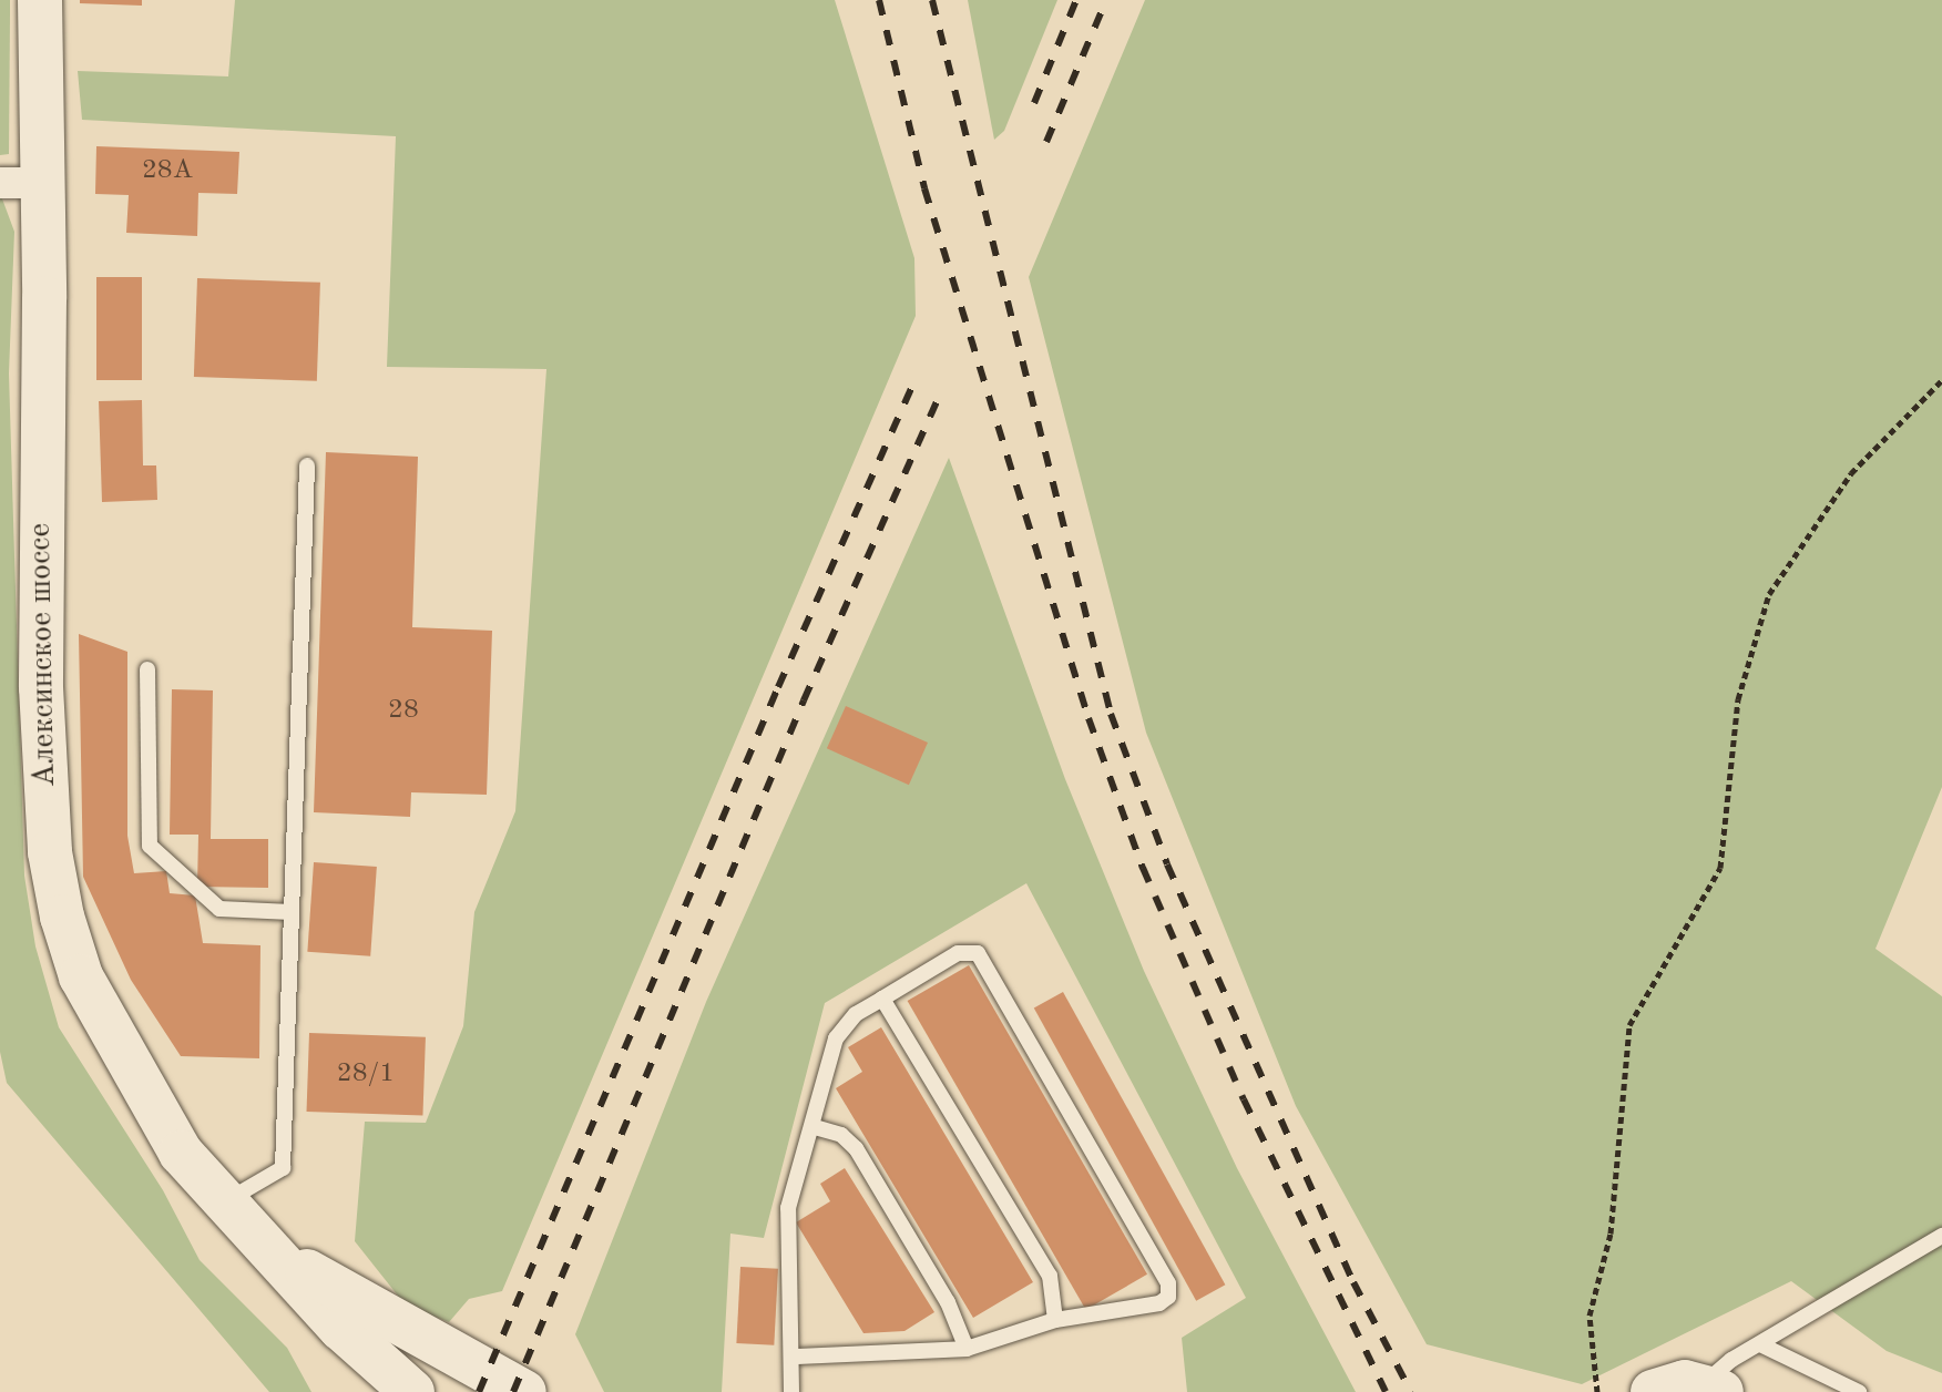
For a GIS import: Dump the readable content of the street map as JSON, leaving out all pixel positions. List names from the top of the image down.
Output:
{
  "streets": {
    "main road": ["Алексинское шоссе"]
  },
  "house_numbers": ["28А", "28", "28/1"]
}
